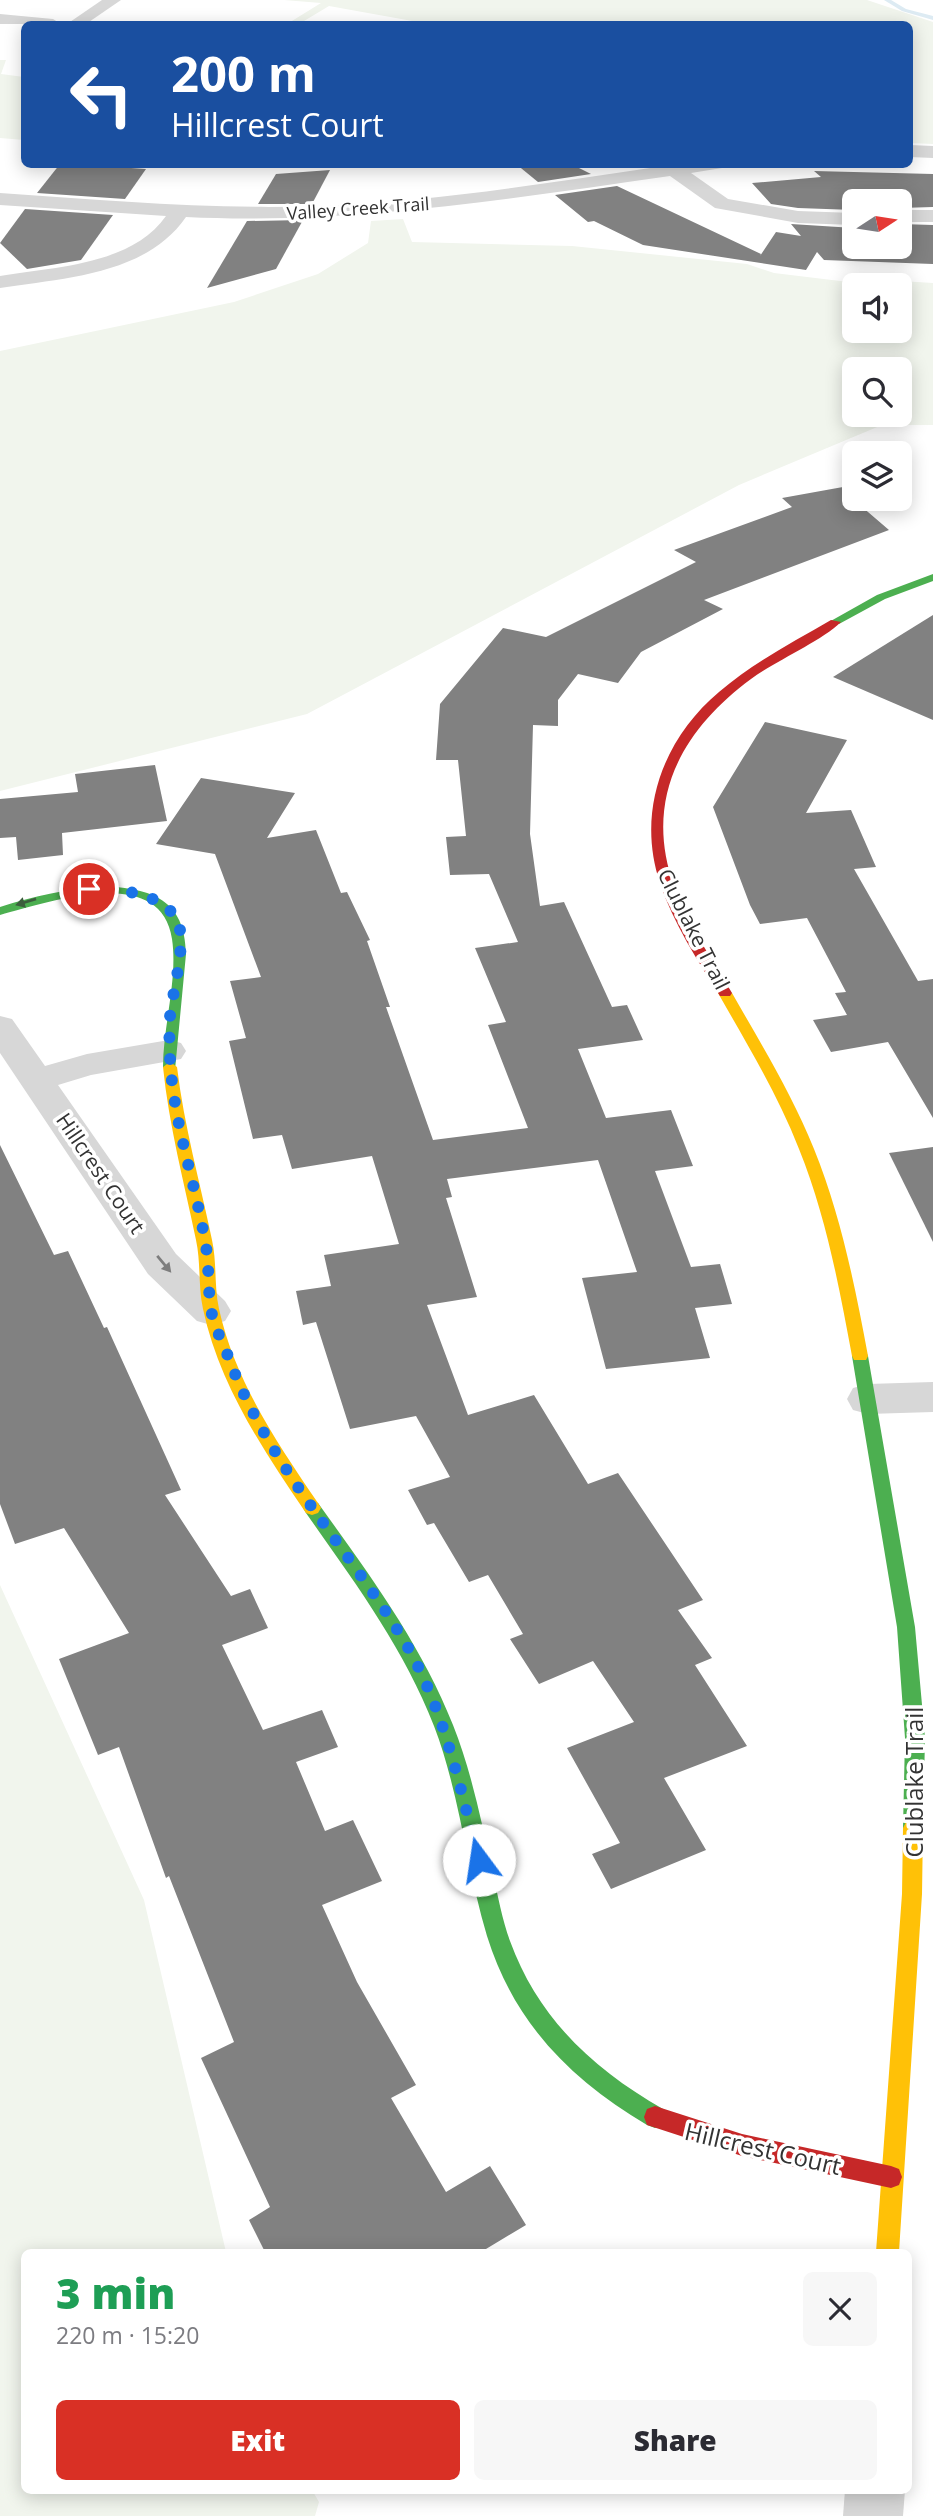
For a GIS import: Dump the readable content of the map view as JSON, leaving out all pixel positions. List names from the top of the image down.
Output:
{
  "streets": {
    "street": ["Valley Creek Trail", "Clublake Trail", "Hillcrest Court"]
  },
  "crossings": [
    ["Clublake Trail", "Hillcrest Court"]
  ],
  "north": "right",
  "page": {
    "turn": ["200 m", "Hillcrest Court"],
    "heading": ["3 min", "220 m · 15:20"],
    "buttons": ["Exit", "Share"]
  }
}
